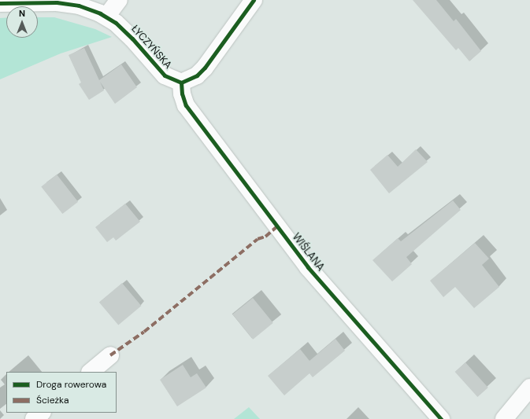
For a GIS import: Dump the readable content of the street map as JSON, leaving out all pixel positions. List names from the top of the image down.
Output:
{
  "streets": {
    "street": ["ŁYCZYŃSKA", "WIŚLANA"]
  },
  "crossings": [
    ["ŁYCZYŃSKA", "WIŚLANA"]
  ],
  "legend": ["Droga rowerowa", "Ścieżka"],
  "north": "top"
}
